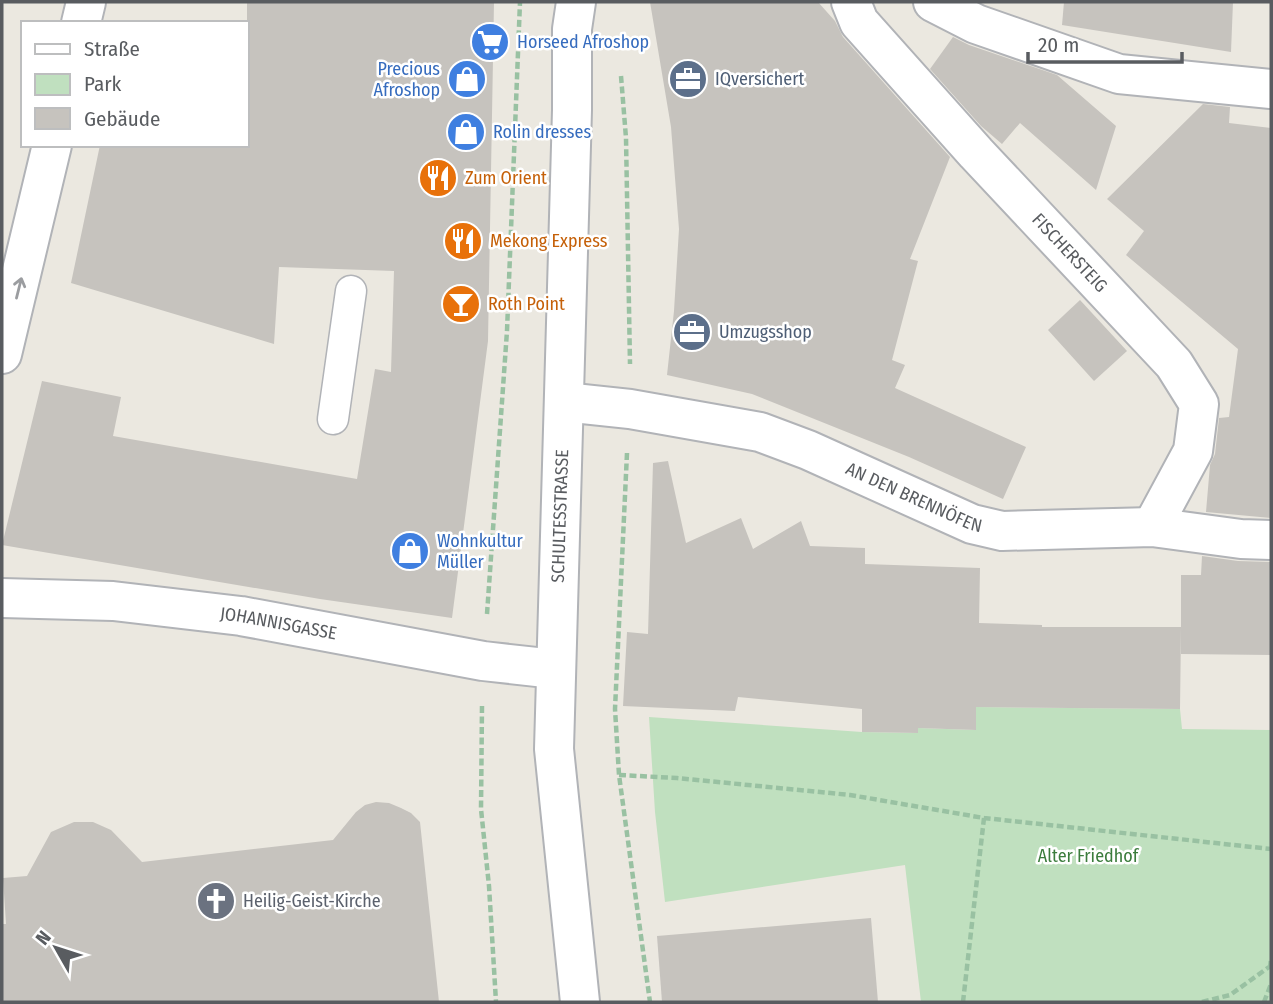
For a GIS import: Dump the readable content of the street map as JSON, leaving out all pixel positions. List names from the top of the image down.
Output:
{
  "streets": {
    "street": [
      "FISCHERSTEIG",
      "AN DEN BRENNÖFEN",
      "SCHULTESSTRASSE",
      "JOHANNISGASSE"
    ]
  },
  "crossings": [
    ["FISCHERSTEIG", "AN DEN BRENNÖFEN"],
    ["AN DEN BRENNÖFEN", "SCHULTESSTRASSE"],
    ["SCHULTESSTRASSE", "JOHANNISGASSE"]
  ],
  "parks": ["Alter Friedhof"],
  "places": {
    "supermarket": ["Horseed Afroshop"],
    "shop": ["Precious Afroshop", "Rolin dresses", "Wohnkultur Müller"],
    "office": ["IQversichert", "Umzugsshop"],
    "restaurant": ["Zum Orient", "Mekong Express"],
    "bar": ["Roth Point"],
    "church": ["Heilig-Geist-Kirche"]
  },
  "legend": ["Straße", "Park", "Gebäude"],
  "scale_bar": "20 m",
  "north": "top left"
}
